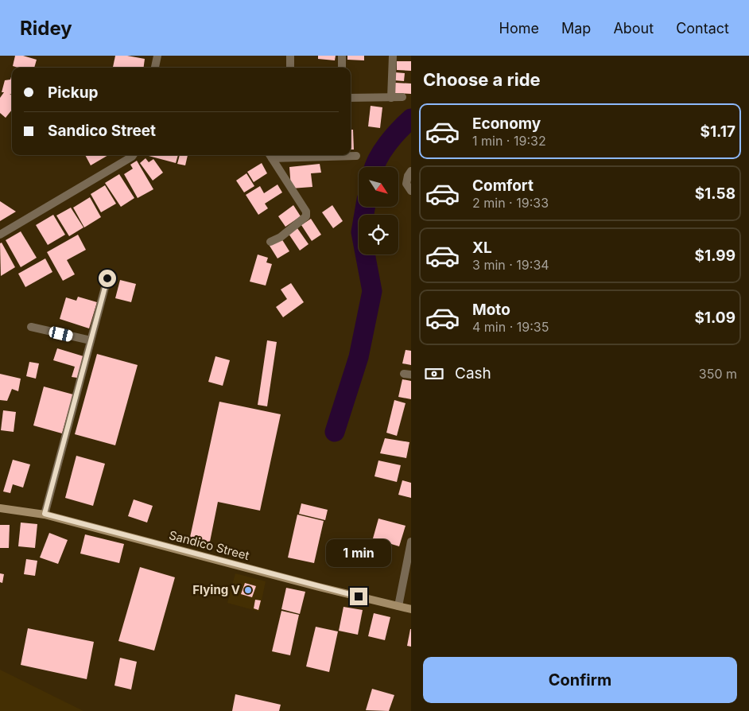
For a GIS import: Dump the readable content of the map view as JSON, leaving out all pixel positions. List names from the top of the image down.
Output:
{
  "streets": {
    "main road": ["Sandico Street"]
  },
  "places": ["Flying V"],
  "north": "bottom right",
  "page": {
    "header": "Ridey",
    "nav": [
      "Home",
      "Map",
      "About",
      "Contact"
    ],
    "heading": "Choose a ride",
    "banner": ["Pickup", "Sandico Street"],
    "list": [
      {
        "name": "Economy",
        "note": "1 min · 19:32",
        "value": "$1.17"
      },
      {
        "name": "Comfort",
        "note": "2 min · 19:33",
        "value": "$1.58"
      },
      {
        "name": "XL",
        "note": "3 min · 19:34",
        "value": "$1.99"
      },
      {
        "name": "Moto",
        "note": "4 min · 19:35",
        "value": "$1.09"
      }
    ],
    "pay": ["Cash", "350 m"],
    "bubble": "1 min",
    "buttons": "Confirm"
  }
}
